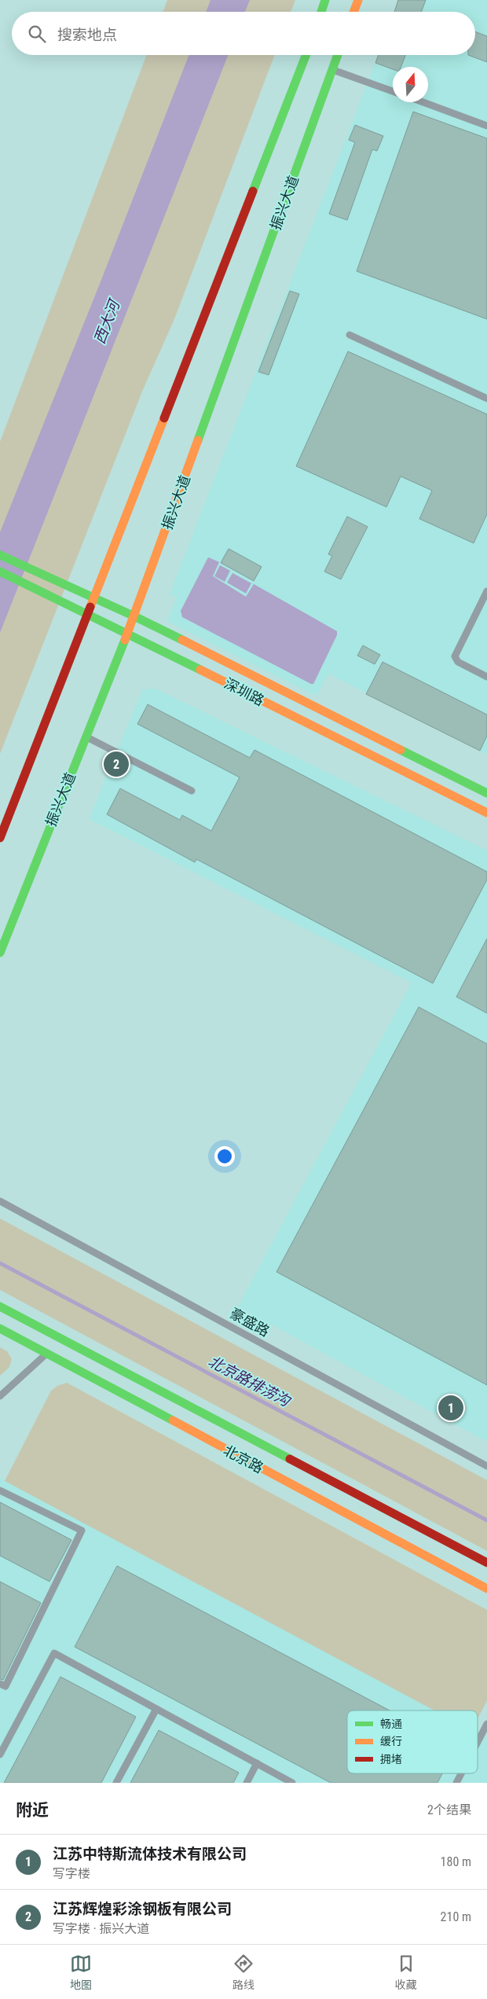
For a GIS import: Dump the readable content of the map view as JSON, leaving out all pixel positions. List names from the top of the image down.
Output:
{
  "streets": {
    "main road": ["振兴大道", "深圳路", "北京路"],
    "lane": ["豪盛路"]
  },
  "crossings": [
    ["振兴大道", "深圳路"]
  ],
  "water": ["西大河", "北京路排涝沟"],
  "legend": ["畅通", "缓行", "拥堵"],
  "north": "top",
  "page": {
    "search": "搜索地点",
    "pins": ["2", "1"],
    "heading": ["附近", "2个结果"],
    "list": [
      {
        "mark": "1",
        "name": "江苏中特斯流体技术有限公司",
        "note": "写字楼",
        "value": "180 m"
      },
      {
        "mark": "2",
        "name": "江苏辉煌彩涂钢板有限公司",
        "note": "写字楼 · 振兴大道",
        "value": "210 m"
      }
    ],
    "nav": ["地图", "路线", "收藏"]
  }
}
